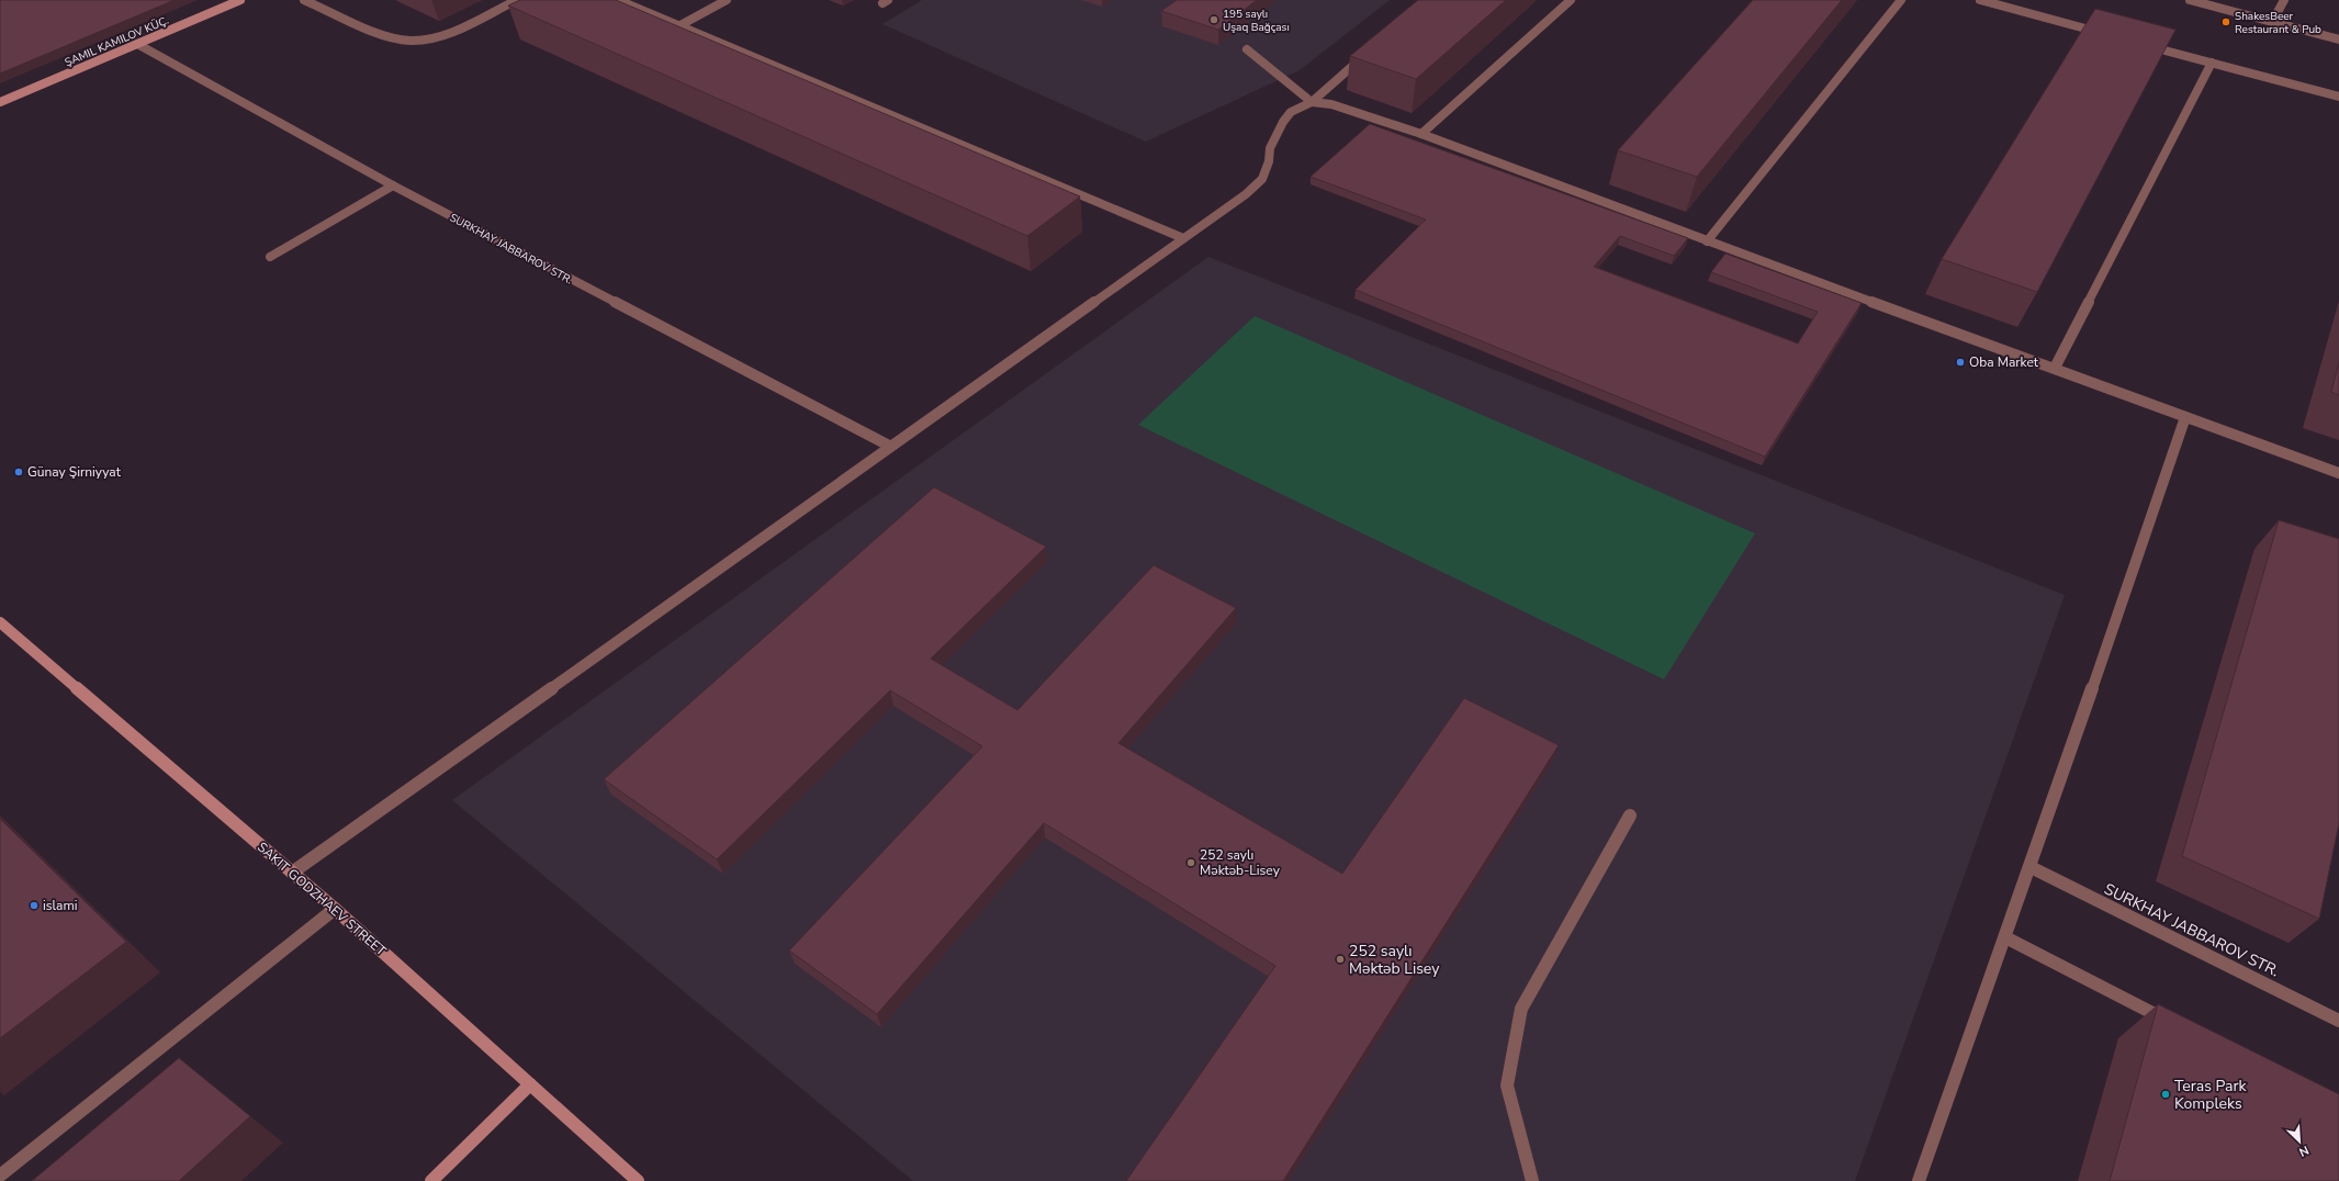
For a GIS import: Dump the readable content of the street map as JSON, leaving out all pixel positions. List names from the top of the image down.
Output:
{
  "streets": {
    "street": ["ŞAMIL KAMILOV KÜÇ.", "SURKHAY JABBAROV STR.", "SAKIT GODZHAEV STREET"]
  },
  "crossings": [
    ["ŞAMIL KAMILOV KÜÇ.", "SURKHAY JABBAROV STR."]
  ],
  "places": [
    "195 saylı Uşaq Bağçası",
    "ShakesBeer Restaurant & Pub",
    "Oba Market",
    "Günay Şirniyyat",
    "252 saylı Məktəb-Lisey",
    "islami",
    "252 saylı Məktəb Lisey",
    "Teras Park Kompleks"
  ],
  "north": "bottom right"
}
